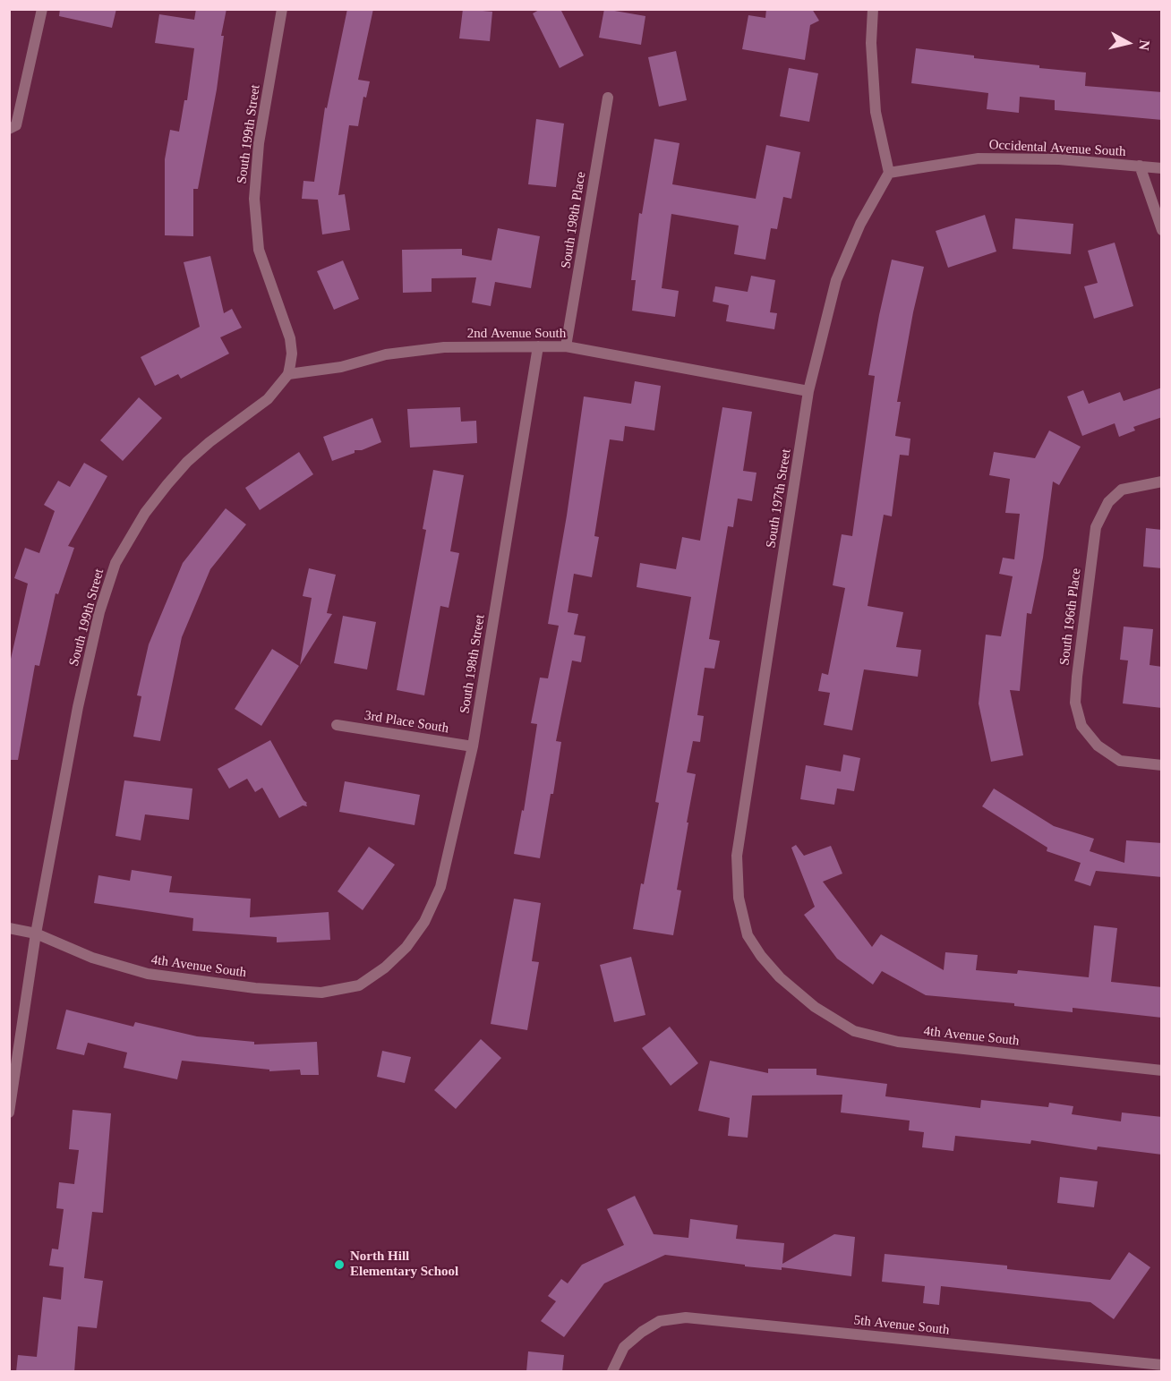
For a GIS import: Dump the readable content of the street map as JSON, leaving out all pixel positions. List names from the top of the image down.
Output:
{
  "streets": {
    "street": [
      "South 199th Street",
      "Occidental Avenue South",
      "South 198th Place",
      "2nd Avenue South",
      "South 197th Street",
      "South 196th Place",
      "South 198th Street",
      "3rd Place South",
      "4th Avenue South",
      "5th Avenue South"
    ]
  },
  "crossings": [
    ["South 199th Street", "2nd Avenue South"],
    ["South 199th Street", "4th Avenue South"],
    ["Occidental Avenue South", "South 197th Street"],
    ["South 198th Place", "2nd Avenue South"],
    ["2nd Avenue South", "South 197th Street"],
    ["2nd Avenue South", "South 198th Street"],
    ["South 197th Street", "4th Avenue South"],
    ["South 198th Street", "3rd Place South"],
    ["South 198th Street", "4th Avenue South"]
  ],
  "places": ["North Hill Elementary School"],
  "north": "right"
}
